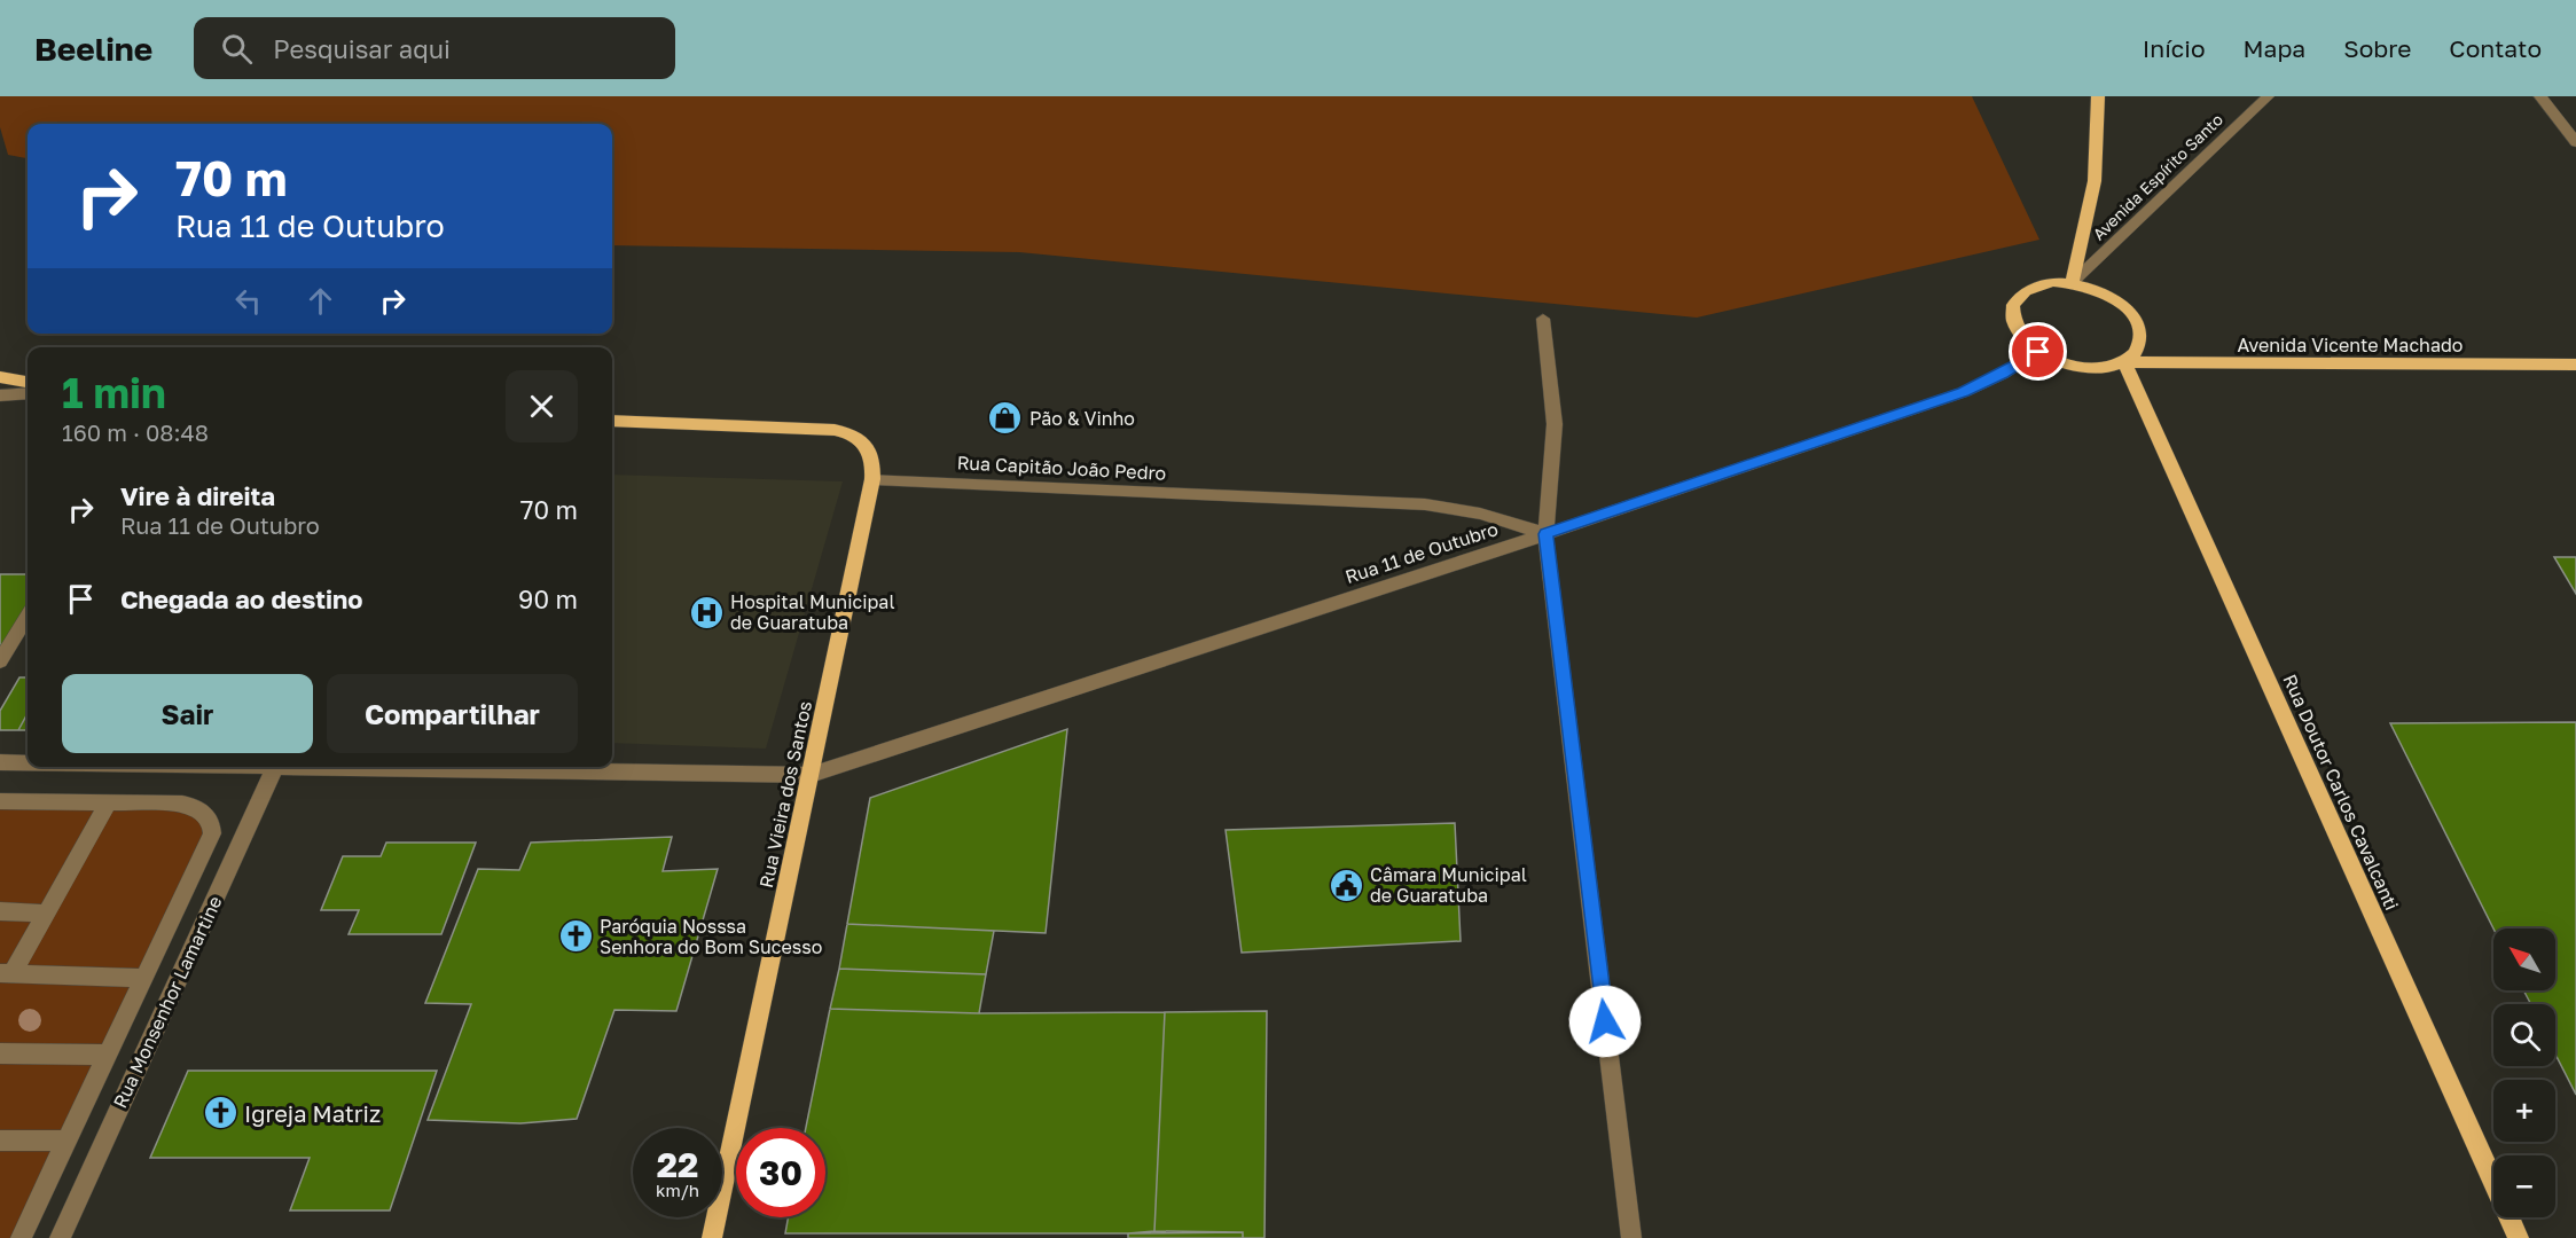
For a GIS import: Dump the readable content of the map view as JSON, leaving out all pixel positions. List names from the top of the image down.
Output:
{
  "streets": {
    "main road": ["Avenida Vicente Machado", "Rua Doutor Carlos Cavalcanti", "Rua Vieira dos Santos"],
    "street": [
      "Avenida Espírito Santo",
      "Rua Capitão João Pedro",
      "Rua 11 de Outubro",
      "Rua Monsenhor Lamartine"
    ]
  },
  "crossings": [
    ["Avenida Espírito Santo", "Avenida Vicente Machado"],
    ["Avenida Espírito Santo", "Rua 11 de Outubro"],
    ["Avenida Espírito Santo", "Rua Doutor Carlos Cavalcanti"],
    ["Avenida Vicente Machado", "Rua 11 de Outubro"],
    ["Avenida Vicente Machado", "Rua Doutor Carlos Cavalcanti"],
    ["Rua Capitão João Pedro", "Rua 11 de Outubro"],
    ["Rua Capitão João Pedro", "Rua Vieira dos Santos"],
    ["Rua 11 de Outubro", "Rua Doutor Carlos Cavalcanti"],
    ["Rua 11 de Outubro", "Rua Vieira dos Santos"]
  ],
  "places": {
    "shop": ["Pão & Vinho"],
    "hospital": ["Hospital Municipal de Guaratuba"],
    "public building": ["Câmara Municipal de Guaratuba"],
    "church": ["Paróquia Nosssa Senhora do Bom Sucesso", "Igreja Matriz"]
  },
  "north": "top left",
  "page": {
    "header": "Beeline",
    "search": "Pesquisar aqui",
    "nav": [
      "Início",
      "Mapa",
      "Sobre",
      "Contato"
    ],
    "turn": ["70 m", "Rua 11 de Outubro"],
    "heading": ["1 min", "160 m · 08:48"],
    "list": [
      {
        "name": "Vire à direita",
        "note": "Rua 11 de Outubro",
        "value": "70 m"
      },
      {
        "name": "Chegada ao destino",
        "value": "90 m"
      }
    ],
    "buttons": ["Sair", "Compartilhar"],
    "map_buttons": ["+", "−"],
    "speed": "22 km/h",
    "limit": "30"
  }
}
